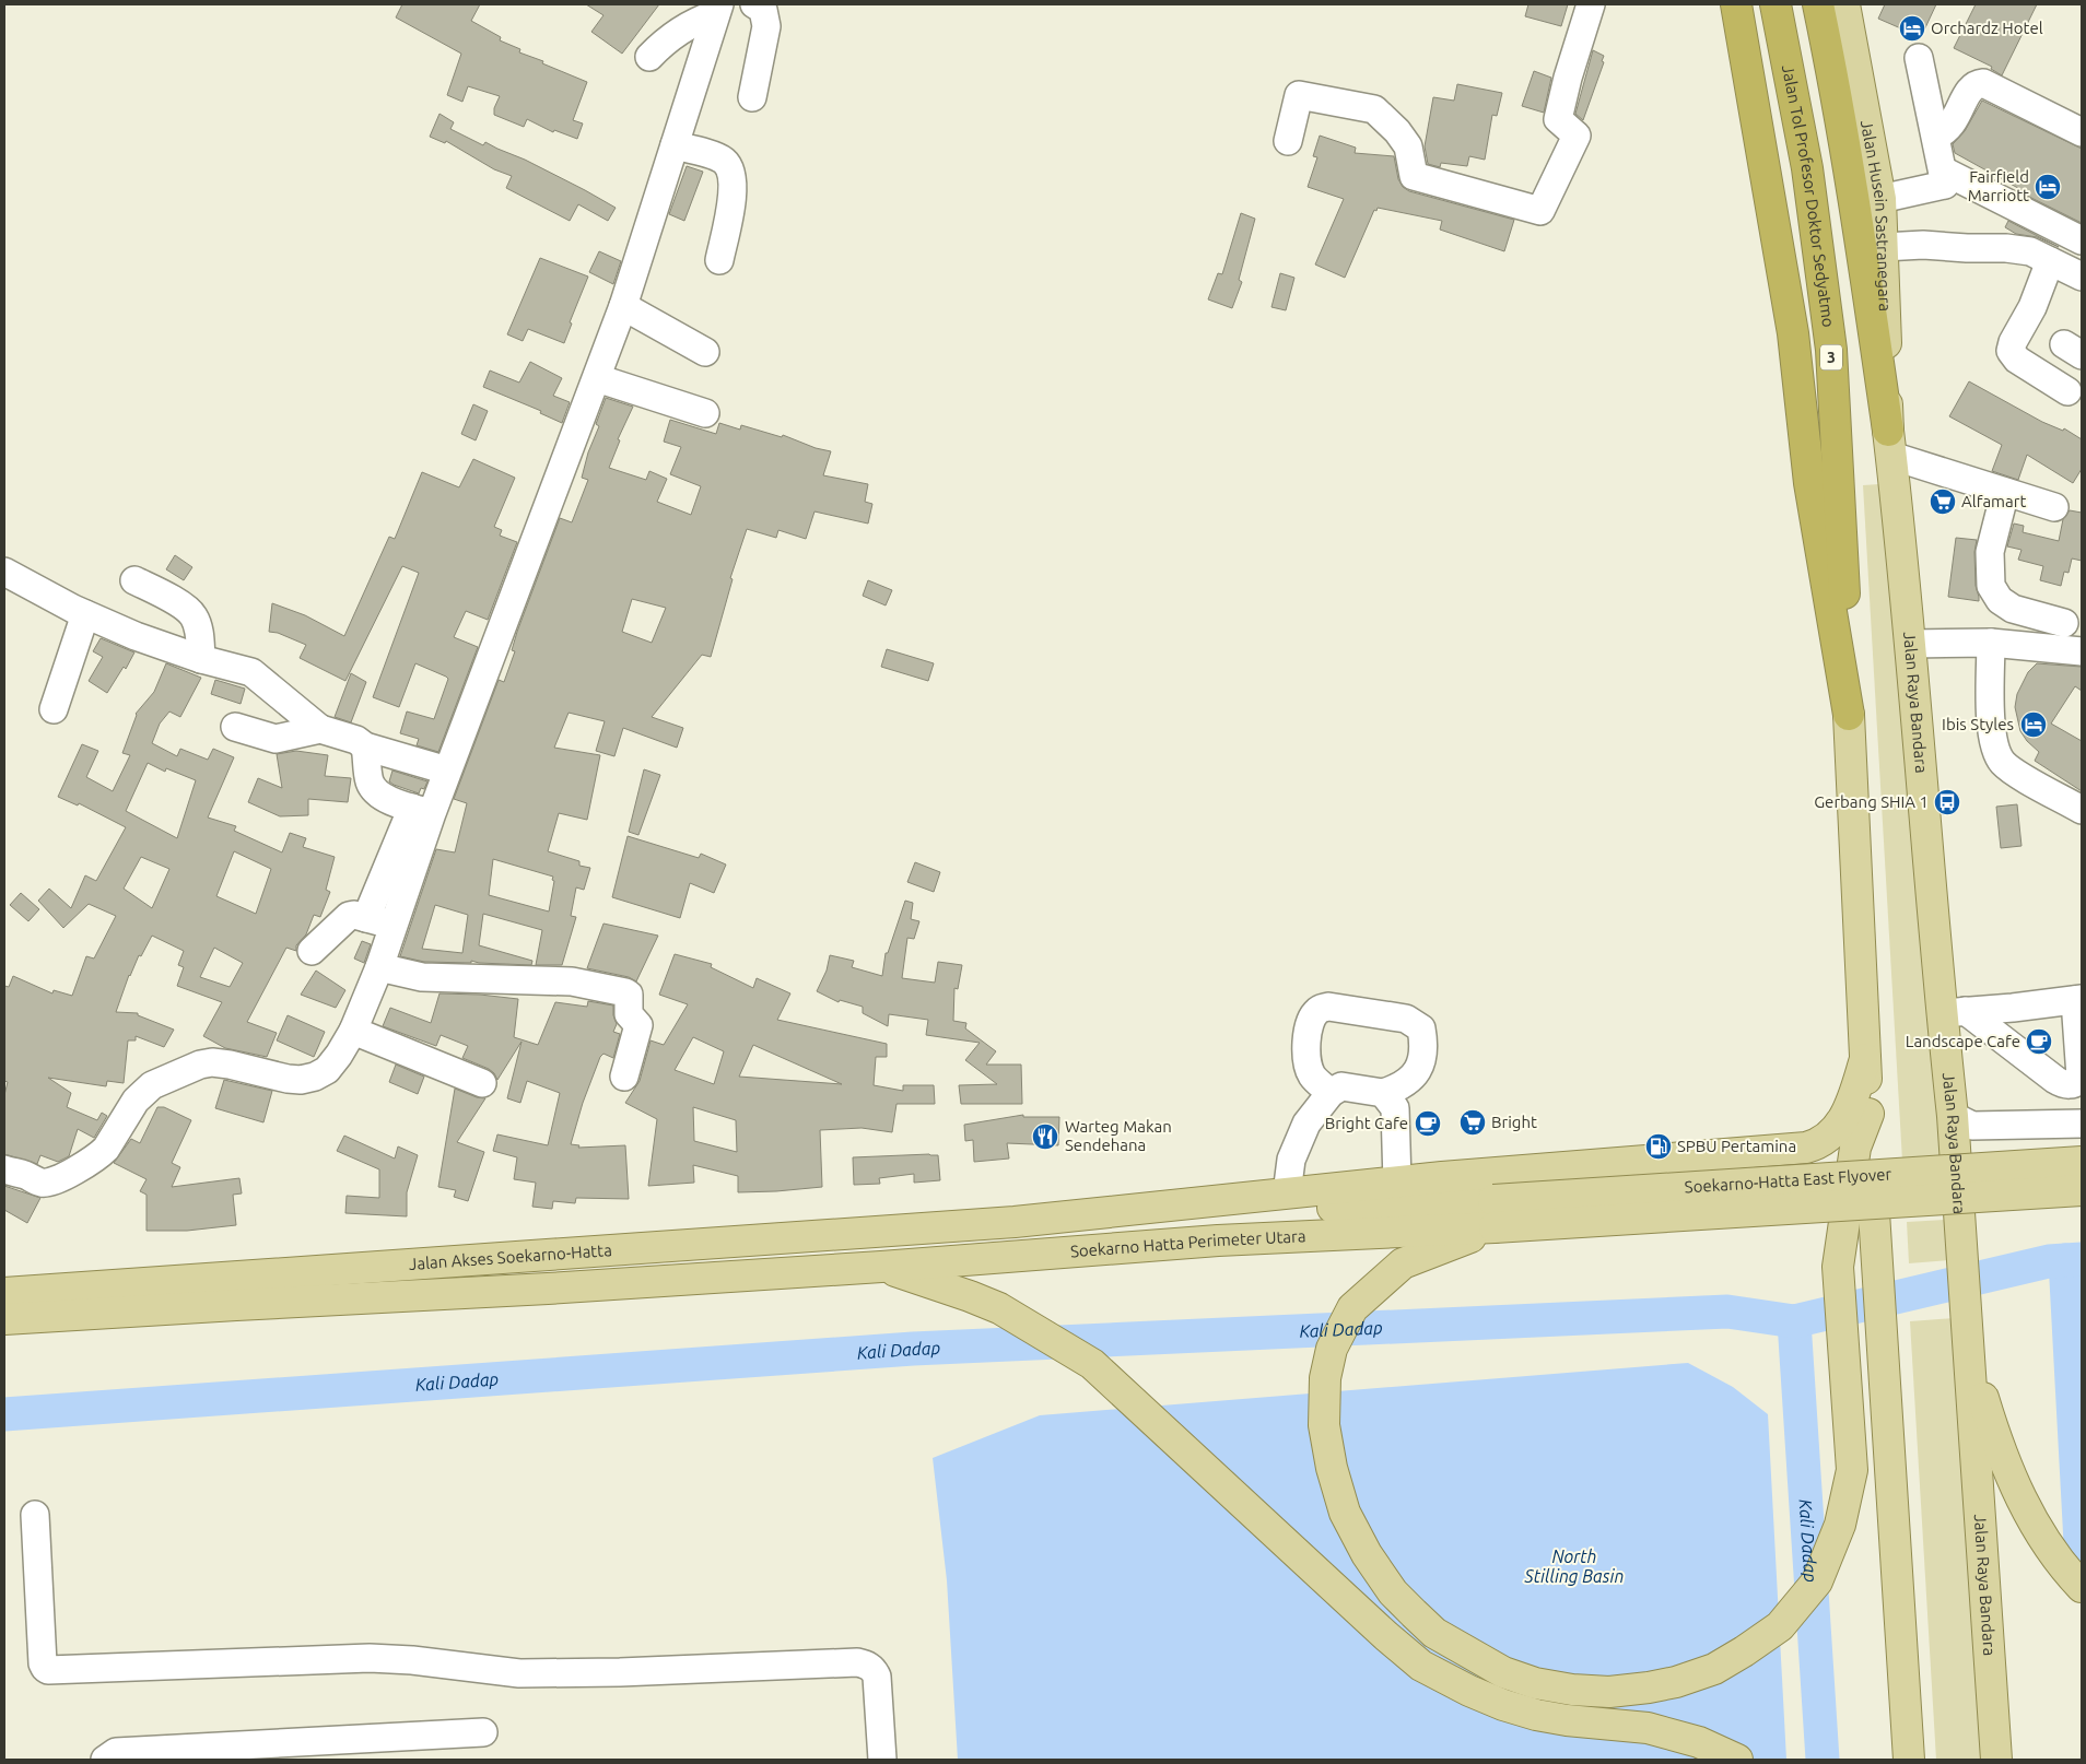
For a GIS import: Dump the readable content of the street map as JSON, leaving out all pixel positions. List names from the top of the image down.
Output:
{
  "streets": {
    "highway": ["Jalan Tol Profesor Doktor Sedyatmo", "3"],
    "main road": [
      "Jalan Husein Sastranegara",
      "Jalan Raya Bandara",
      "Soekarno-Hatta East Flyover",
      "Soekarno Hatta Perimeter Utara",
      "Jalan Akses Soekarno-Hatta"
    ]
  },
  "crossings": [
    ["Jalan Husein Sastranegara", "Jalan Raya Bandara"],
    ["Soekarno-Hatta East Flyover", "Soekarno Hatta Perimeter Utara"],
    ["Soekarno Hatta Perimeter Utara", "Jalan Akses Soekarno-Hatta"]
  ],
  "water": ["Kali Dadap", "North Stilling Basin"],
  "places": {
    "hotel": ["Orchardz Hotel", "Fairfield Marriott", "Ibis Styles"],
    "supermarket": ["Alfamart", "Bright"],
    "bus stop": ["Gerbang SHIA 1"],
    "cafe": ["Landscape Cafe", "Bright Cafe"],
    "restaurant": ["Warteg Makan Sendehana"],
    "fuel station": ["SPBU Pertamina"]
  }
}
